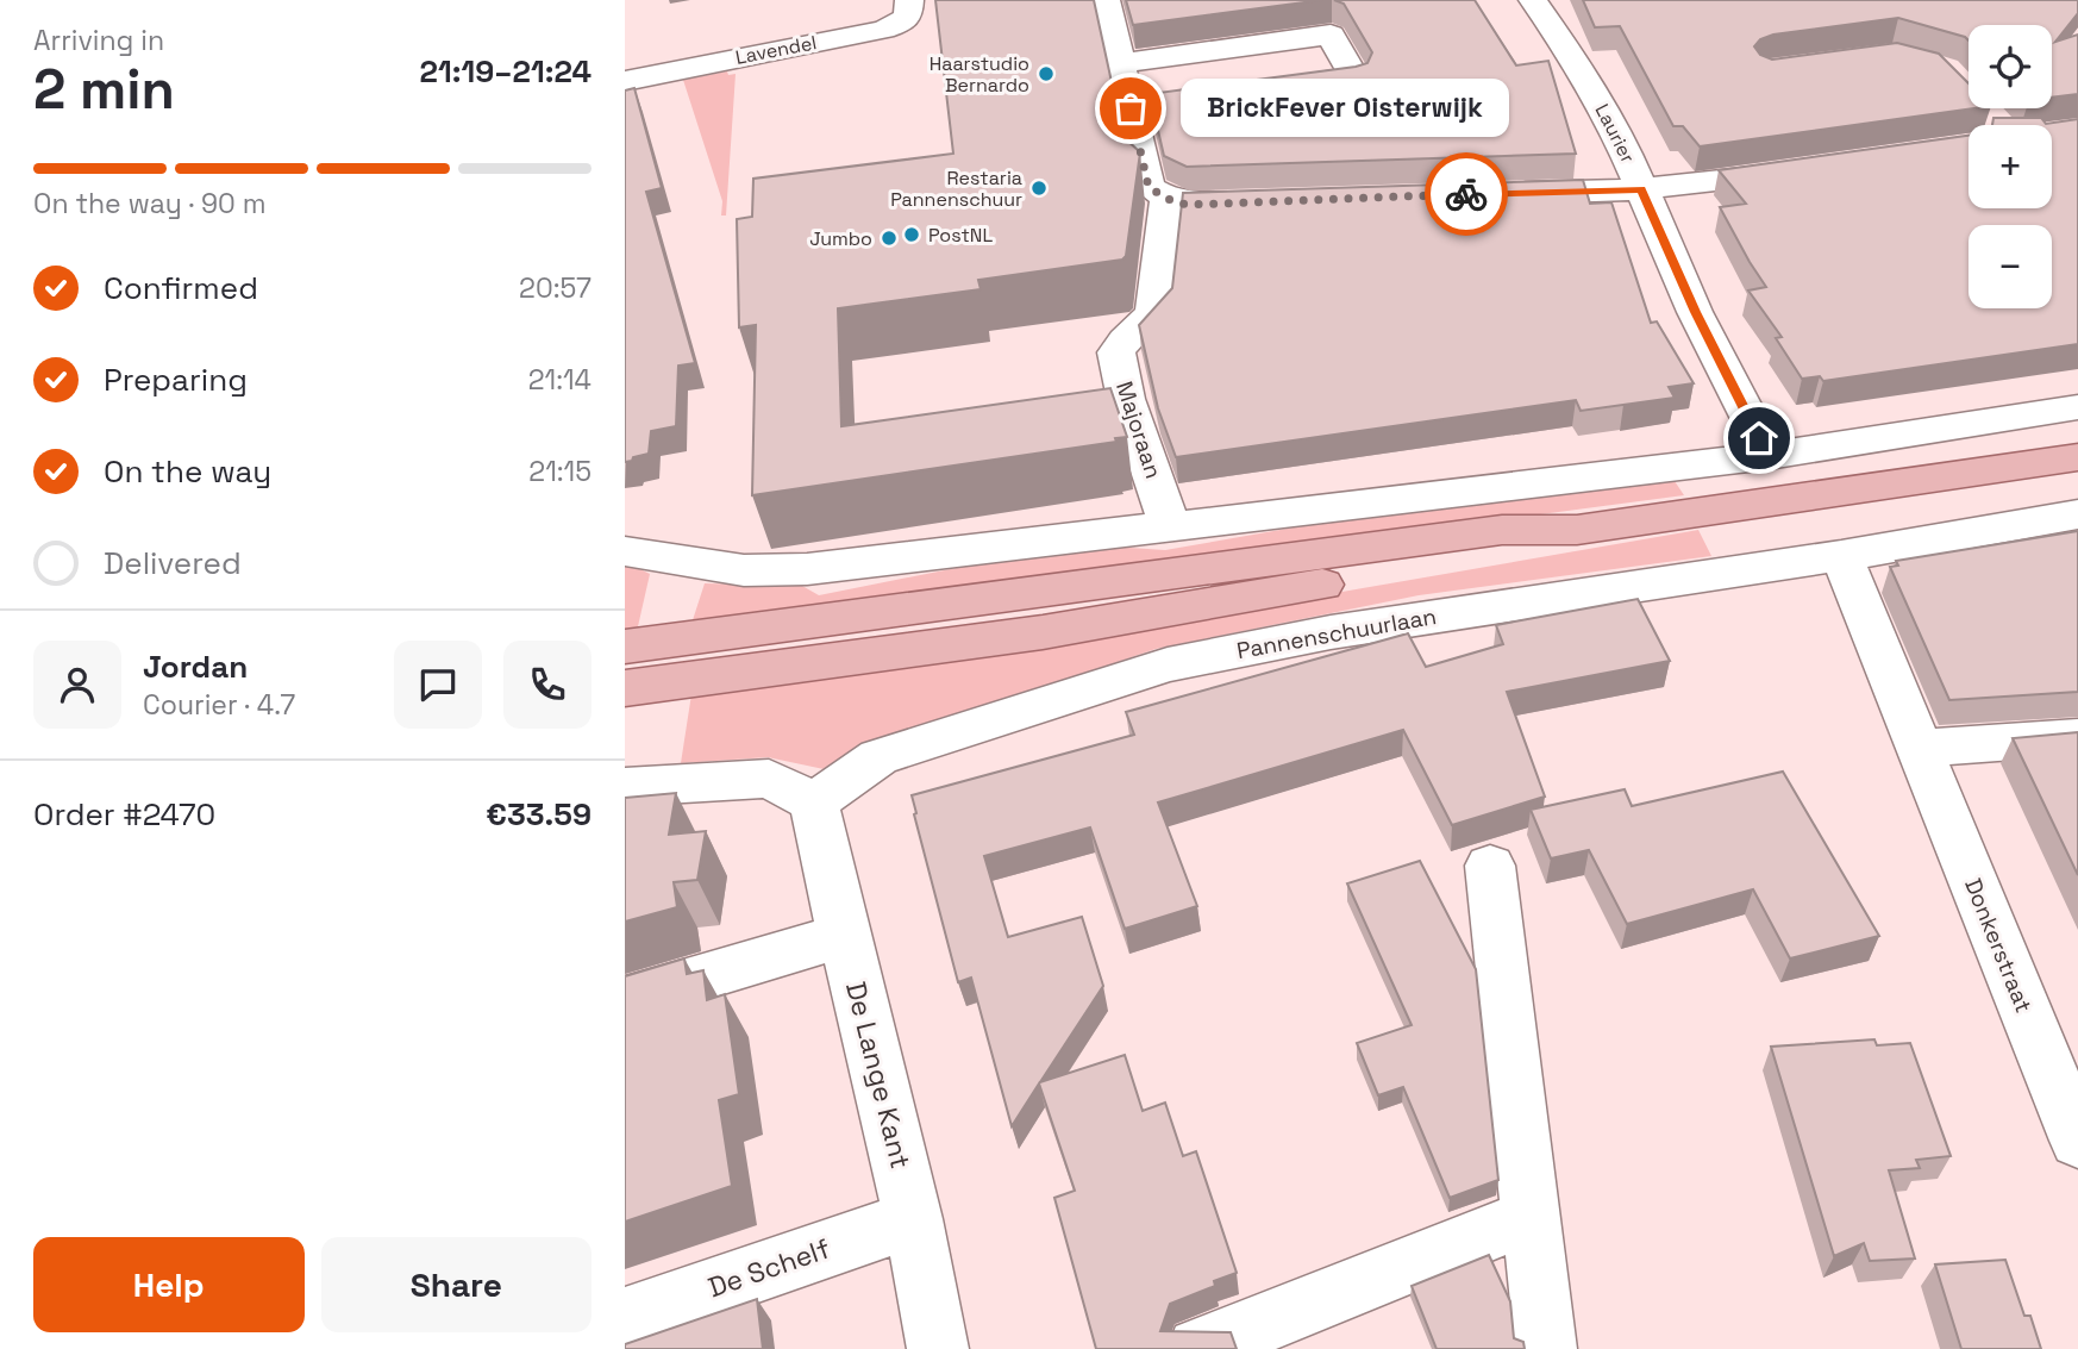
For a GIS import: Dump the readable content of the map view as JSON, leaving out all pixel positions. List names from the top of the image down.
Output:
{
  "streets": {
    "street": [
      "Lavendel",
      "Laurier",
      "Majoraan",
      "Pannenschuurlaan",
      "Donkerstraat",
      "De Lange Kant",
      "De Schelf"
    ]
  },
  "crossings": [
    ["Pannenschuurlaan", "Donkerstraat"],
    ["Pannenschuurlaan", "De Lange Kant"],
    ["De Lange Kant", "De Schelf"]
  ],
  "places": [
    "Haarstudio Bernardo",
    "BrickFever Oisterwijk",
    "Restaria Pannenschuur",
    "PostNL",
    "Jumbo"
  ],
  "page": {
    "heading": ["2 min", "Arriving in", "21:19–21:24"],
    "panel": [
      "Jordan",
      "Courier · 4.7",
      "Order #2470",
      "€33.59"
    ],
    "map_buttons": ["+", "−"],
    "bubble": "BrickFever Oisterwijk",
    "bar": "On the way · 90 m",
    "list": [
      ["Confirmed", "20:57"],
      ["Preparing", "21:14"],
      ["On the way", "21:15"],
      "Delivered"
    ],
    "buttons": ["Help", "Share"]
  }
}
